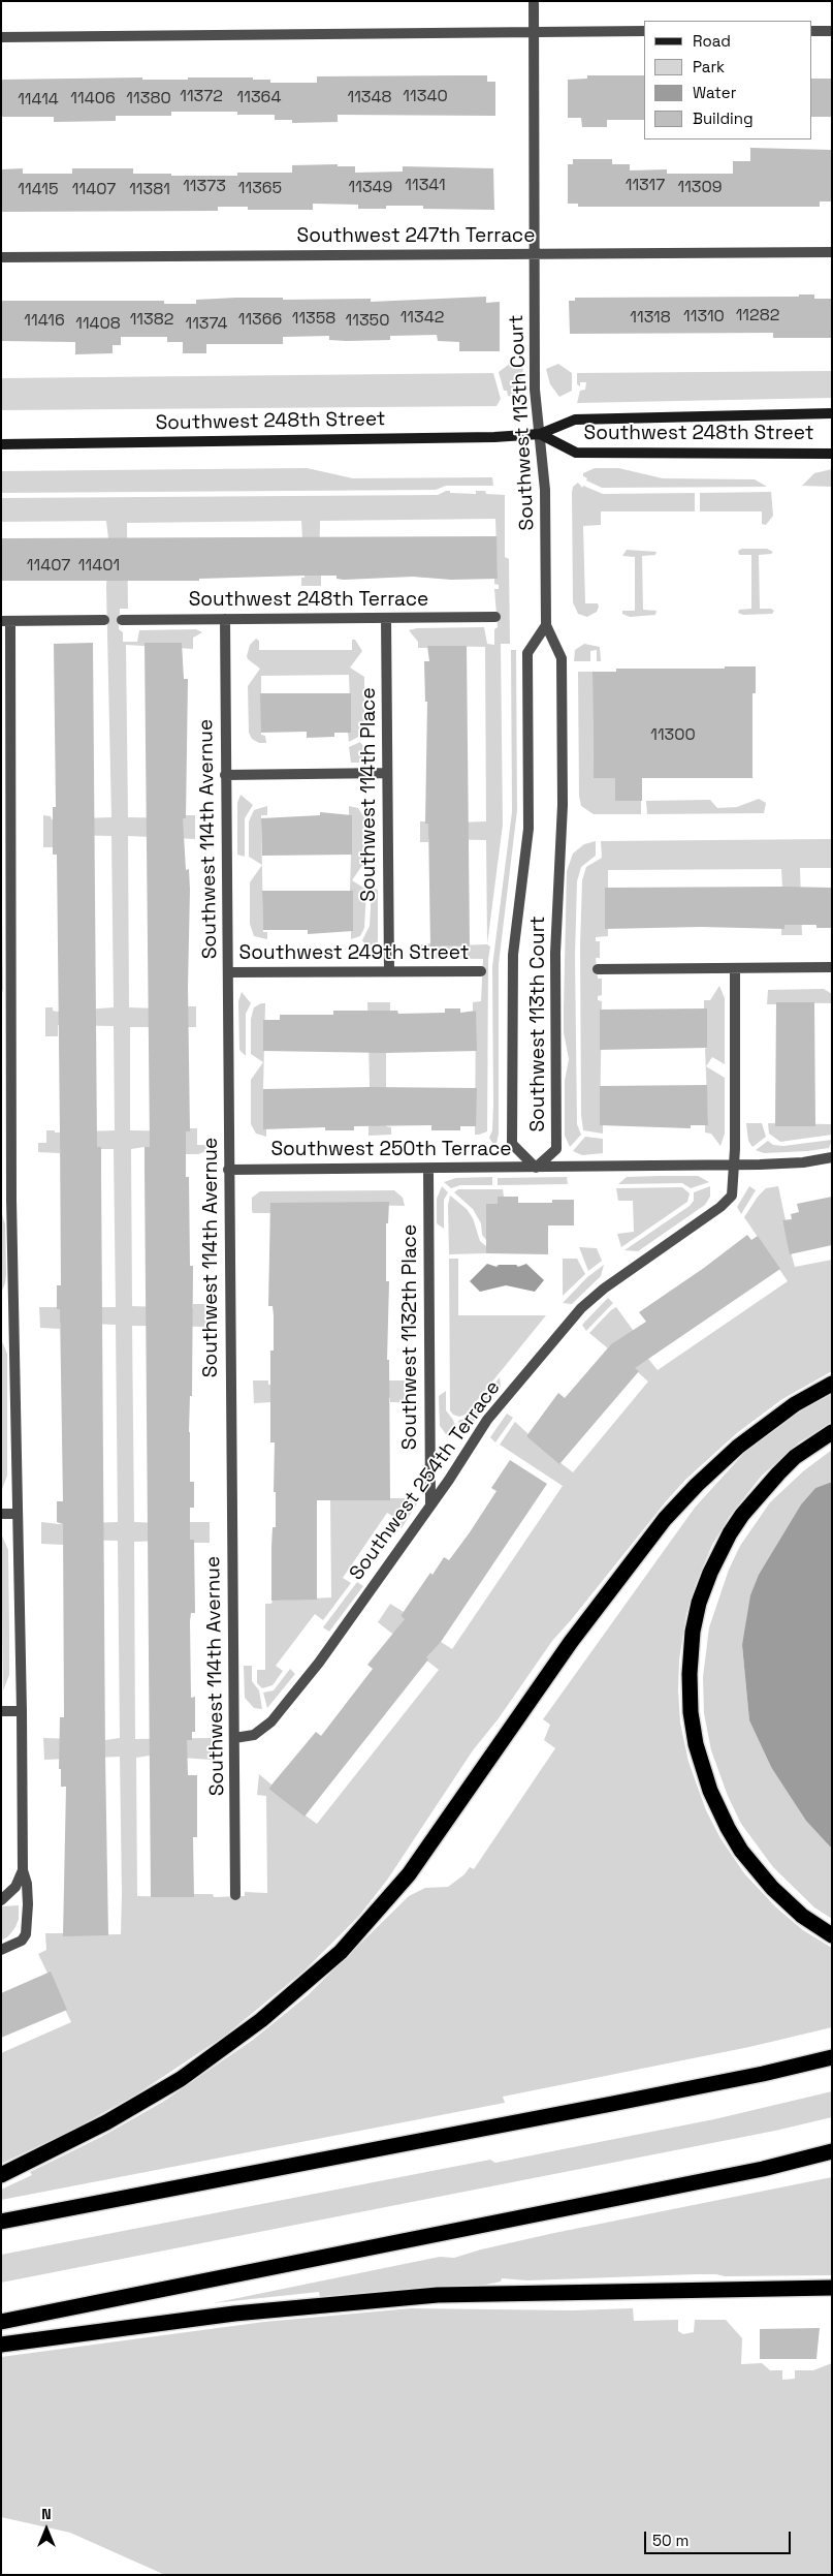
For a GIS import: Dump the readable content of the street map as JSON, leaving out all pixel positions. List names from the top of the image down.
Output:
{
  "streets": {
    "street": [
      "Southwest 247th Terrace",
      "Southwest 248th Street",
      "Southwest 113th Court",
      "Southwest 248th Terrace",
      "Southwest 114th Place",
      "Southwest 114th Avernue",
      "Southwest 249th Street",
      "Southwest 250th Terrace",
      "Southwest 1132th Place",
      "Southwest 254th Terrace"
    ]
  },
  "crossings": [
    ["Southwest 247th Terrace", "Southwest 113th Court"],
    ["Southwest 248th Street", "Southwest 113th Court"],
    ["Southwest 113th Court", "Southwest 250th Terrace"],
    ["Southwest 248th Terrace", "Southwest 114th Place"],
    ["Southwest 248th Terrace", "Southwest 114th Avernue"],
    ["Southwest 114th Place", "Southwest 249th Street"],
    ["Southwest 114th Avernue", "Southwest 249th Street"],
    ["Southwest 114th Avernue", "Southwest 250th Terrace"],
    ["Southwest 114th Avernue", "Southwest 254th Terrace"],
    ["Southwest 250th Terrace", "Southwest 1132th Place"],
    ["Southwest 250th Terrace", "Southwest 254th Terrace"],
    ["Southwest 1132th Place", "Southwest 254th Terrace"]
  ],
  "house_numbers": [
    "11372",
    "11340",
    "11364",
    "11348",
    "11406",
    "11380",
    "11414",
    "11341",
    "11317",
    "11373",
    "11349",
    "11309",
    "11365",
    "11415",
    "11407",
    "11381",
    "11282",
    "11310",
    "11342",
    "11318",
    "11358",
    "11382",
    "11366",
    "11416",
    "11350",
    "11408",
    "11374",
    "11407",
    "11401",
    "11300"
  ],
  "legend": [
    "Road",
    "Park",
    "Water",
    "Building"
  ],
  "scale_bar": "50 m",
  "north": "top"
}
